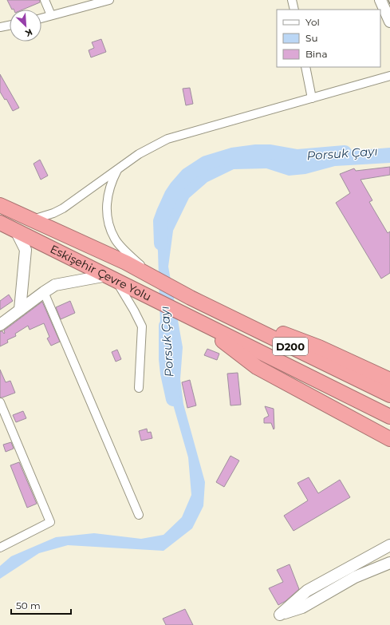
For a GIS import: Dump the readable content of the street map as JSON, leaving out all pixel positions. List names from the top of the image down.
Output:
{
  "streets": {
    "highway": ["Eskişehir Çevre Yolu", "D200"]
  },
  "water": ["Porsuk Çayı"],
  "legend": ["Yol", "Su", "Bina"],
  "scale_bar": "50 m",
  "north": "bottom right"
}
